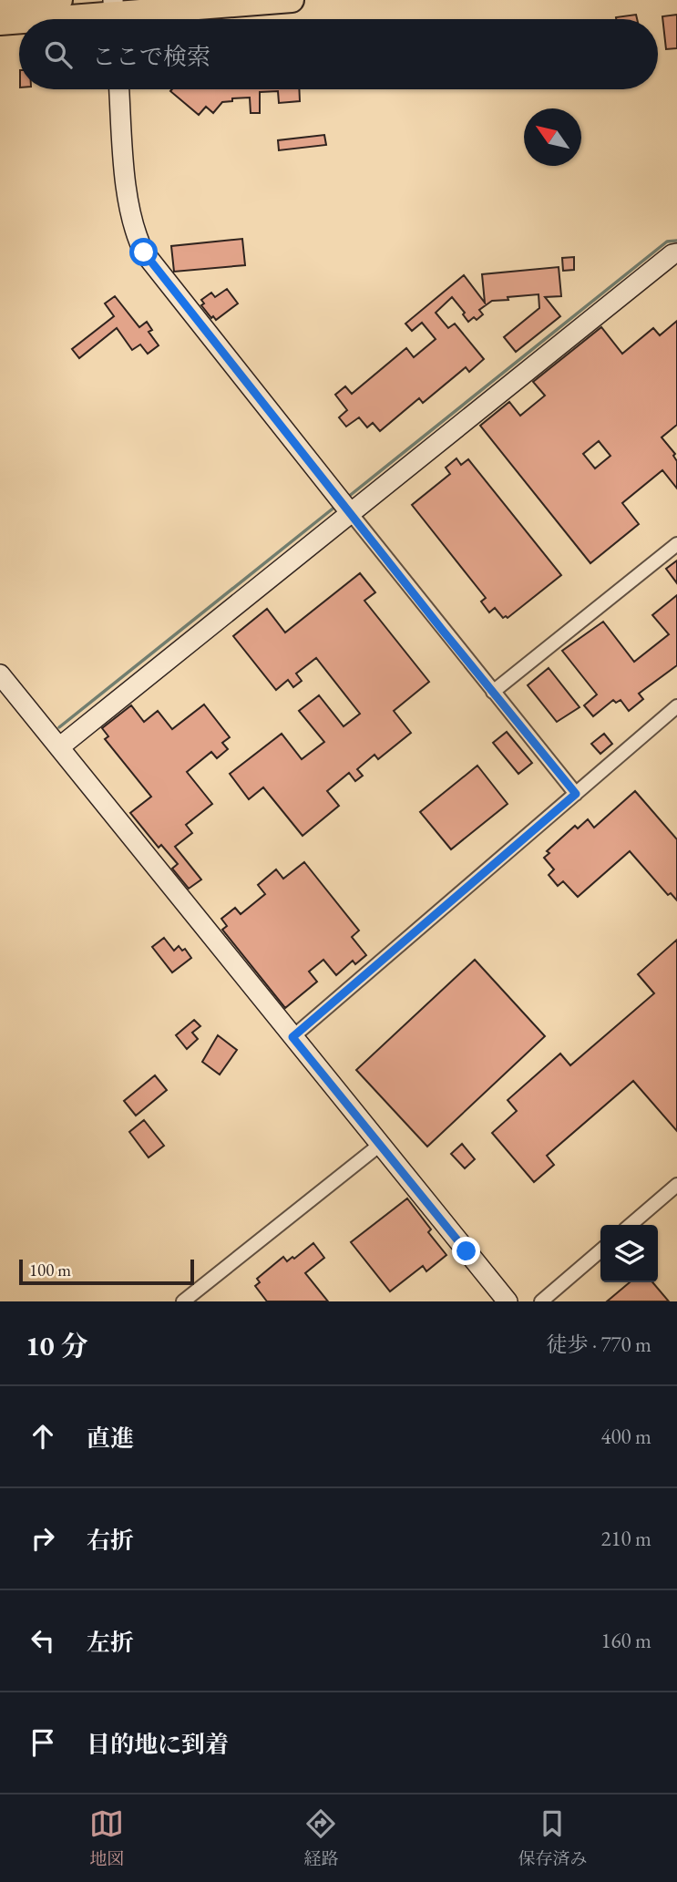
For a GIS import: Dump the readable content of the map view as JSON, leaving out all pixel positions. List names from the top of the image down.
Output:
{
  "scale_bar": "100 m",
  "north": "top left",
  "page": {
    "search": "ここで検索",
    "scale": "100 m",
    "heading": ["10 分", "徒歩 · 770 m"],
    "list": [
      ["直進", "400 m"],
      ["右折", "210 m"],
      ["左折", "160 m"],
      "目的地に到着"
    ],
    "nav": ["地図", "経路", "保存済み"]
  }
}
